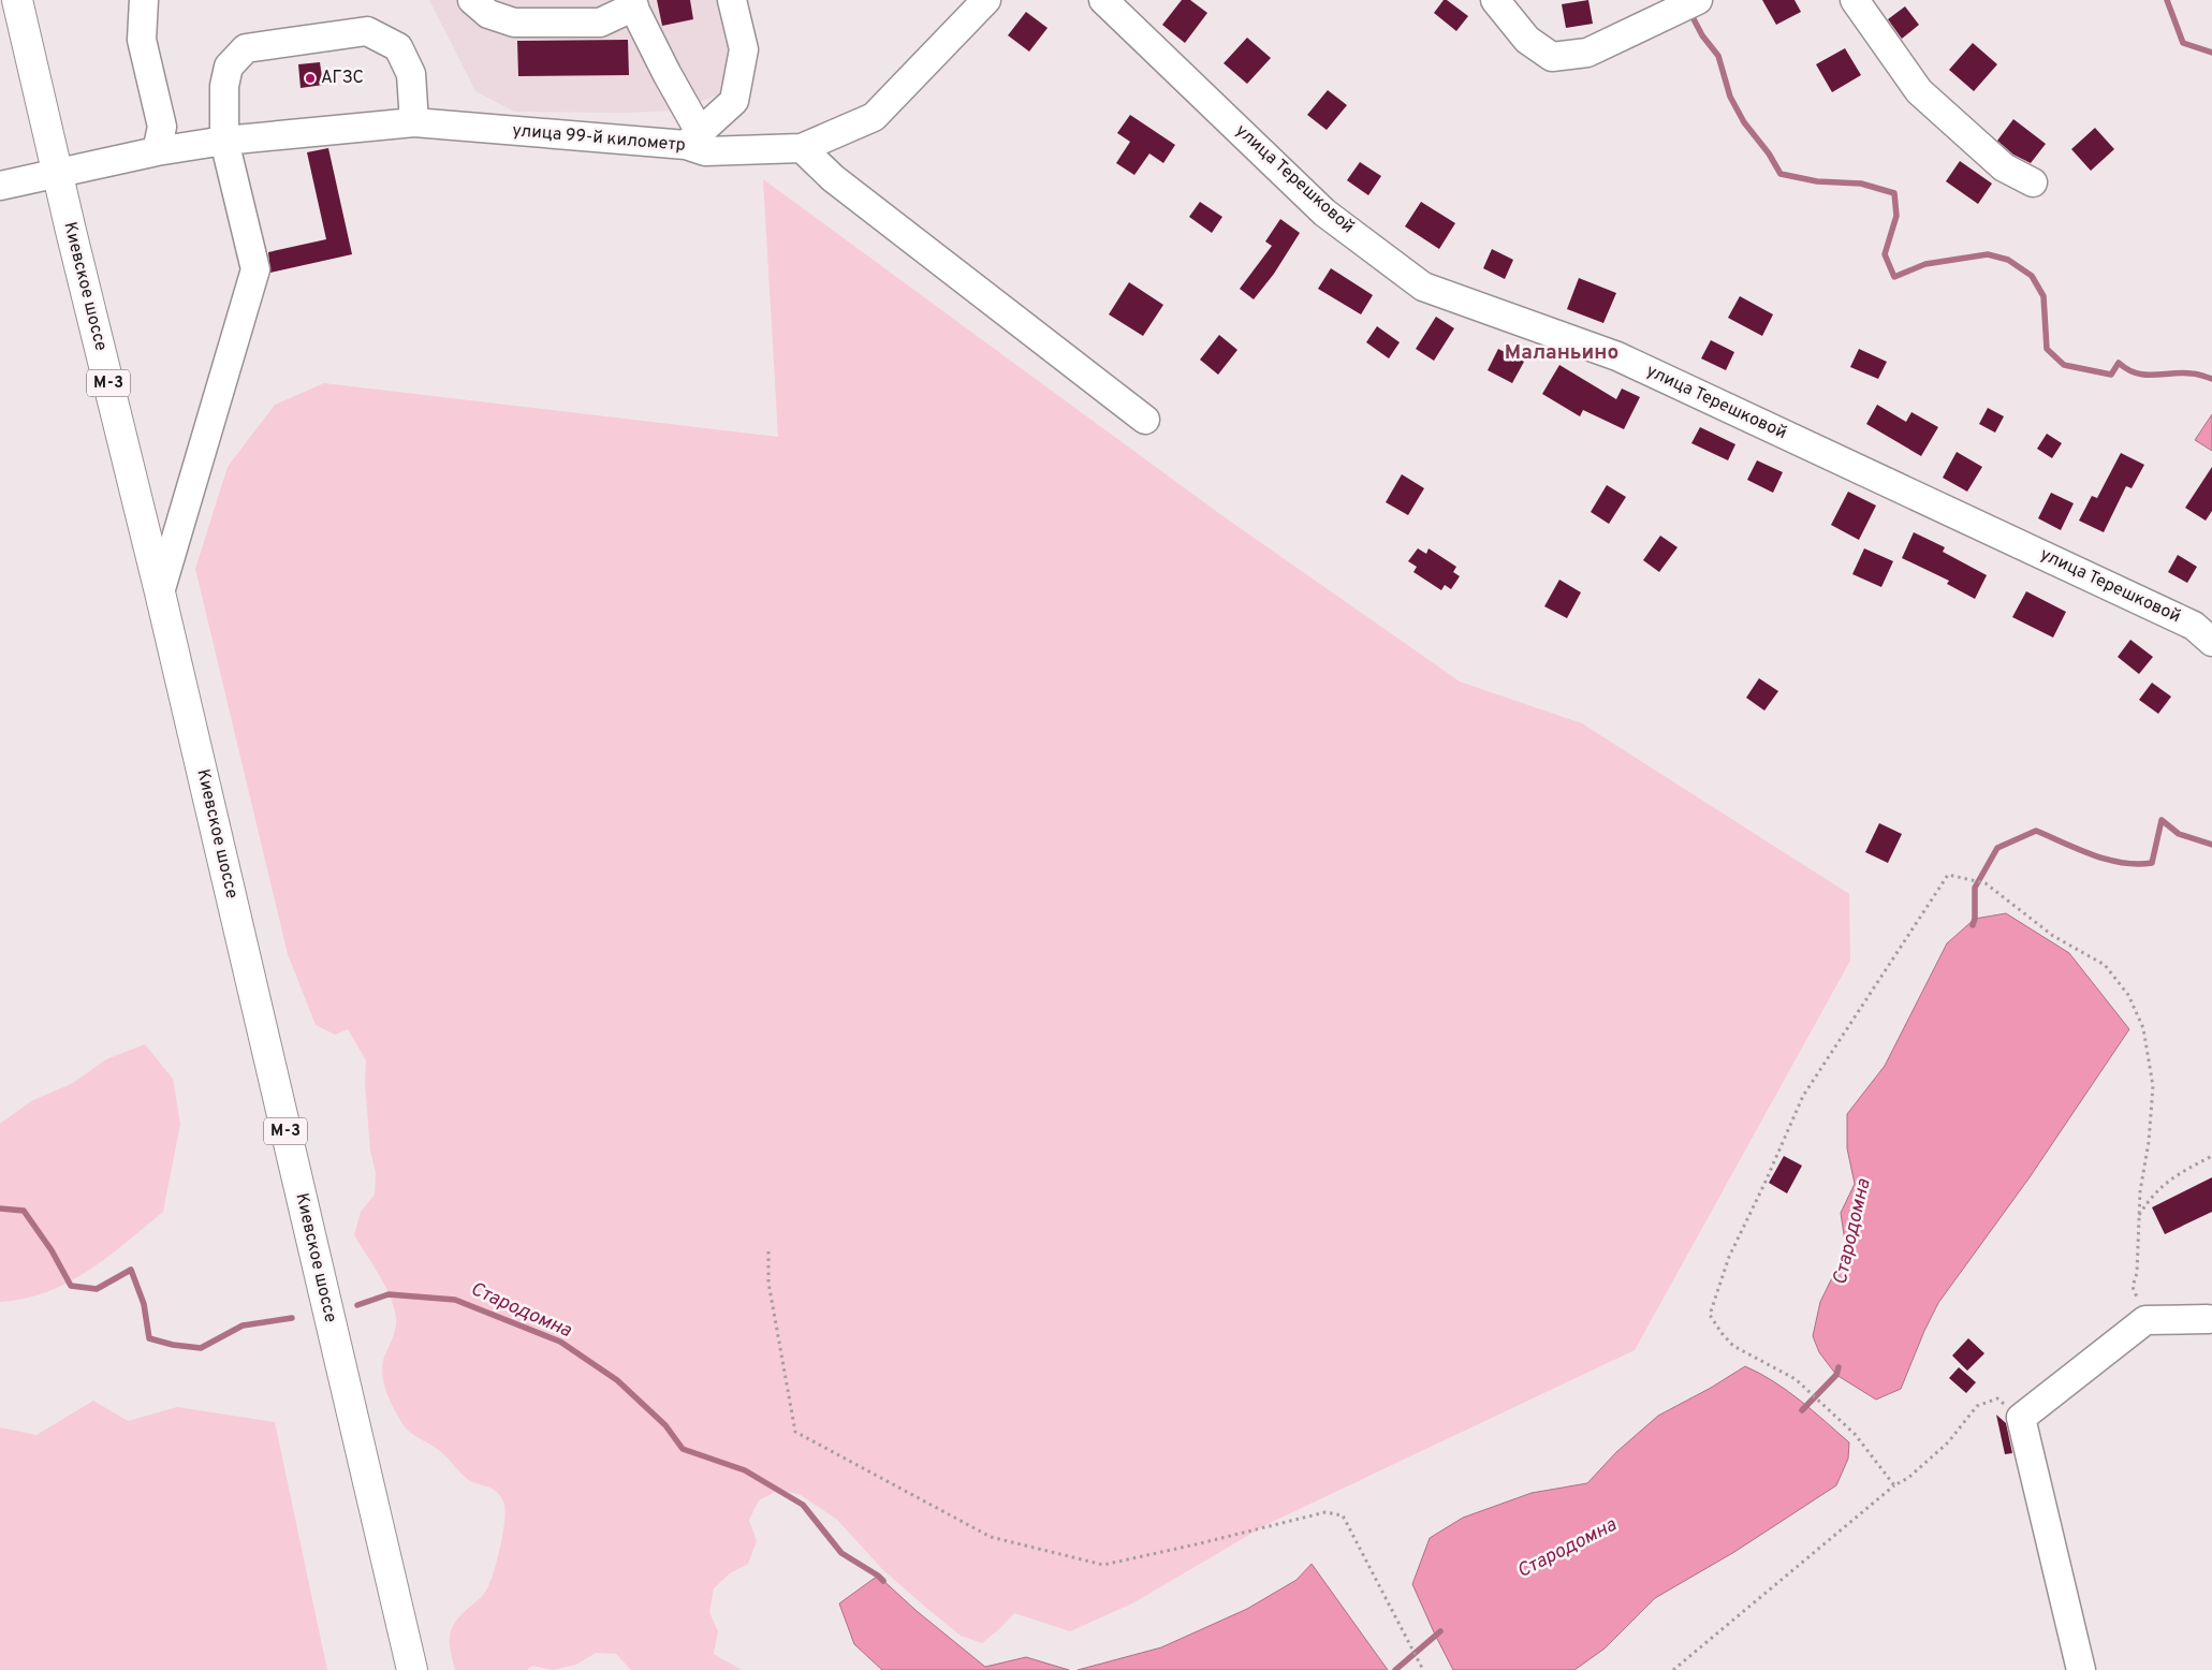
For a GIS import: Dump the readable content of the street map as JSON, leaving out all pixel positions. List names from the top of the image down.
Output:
{
  "streets": {
    "highway": ["Киевское шоссе", "М-3"],
    "street": ["улица 99-й километр", "улица Терешковой"]
  },
  "crossings": [
    ["улица 99-й километр", "Киевское шоссе"]
  ],
  "districts": ["Маланьино"],
  "water": ["Стародомна"],
  "places": ["АГЗС"]
}
